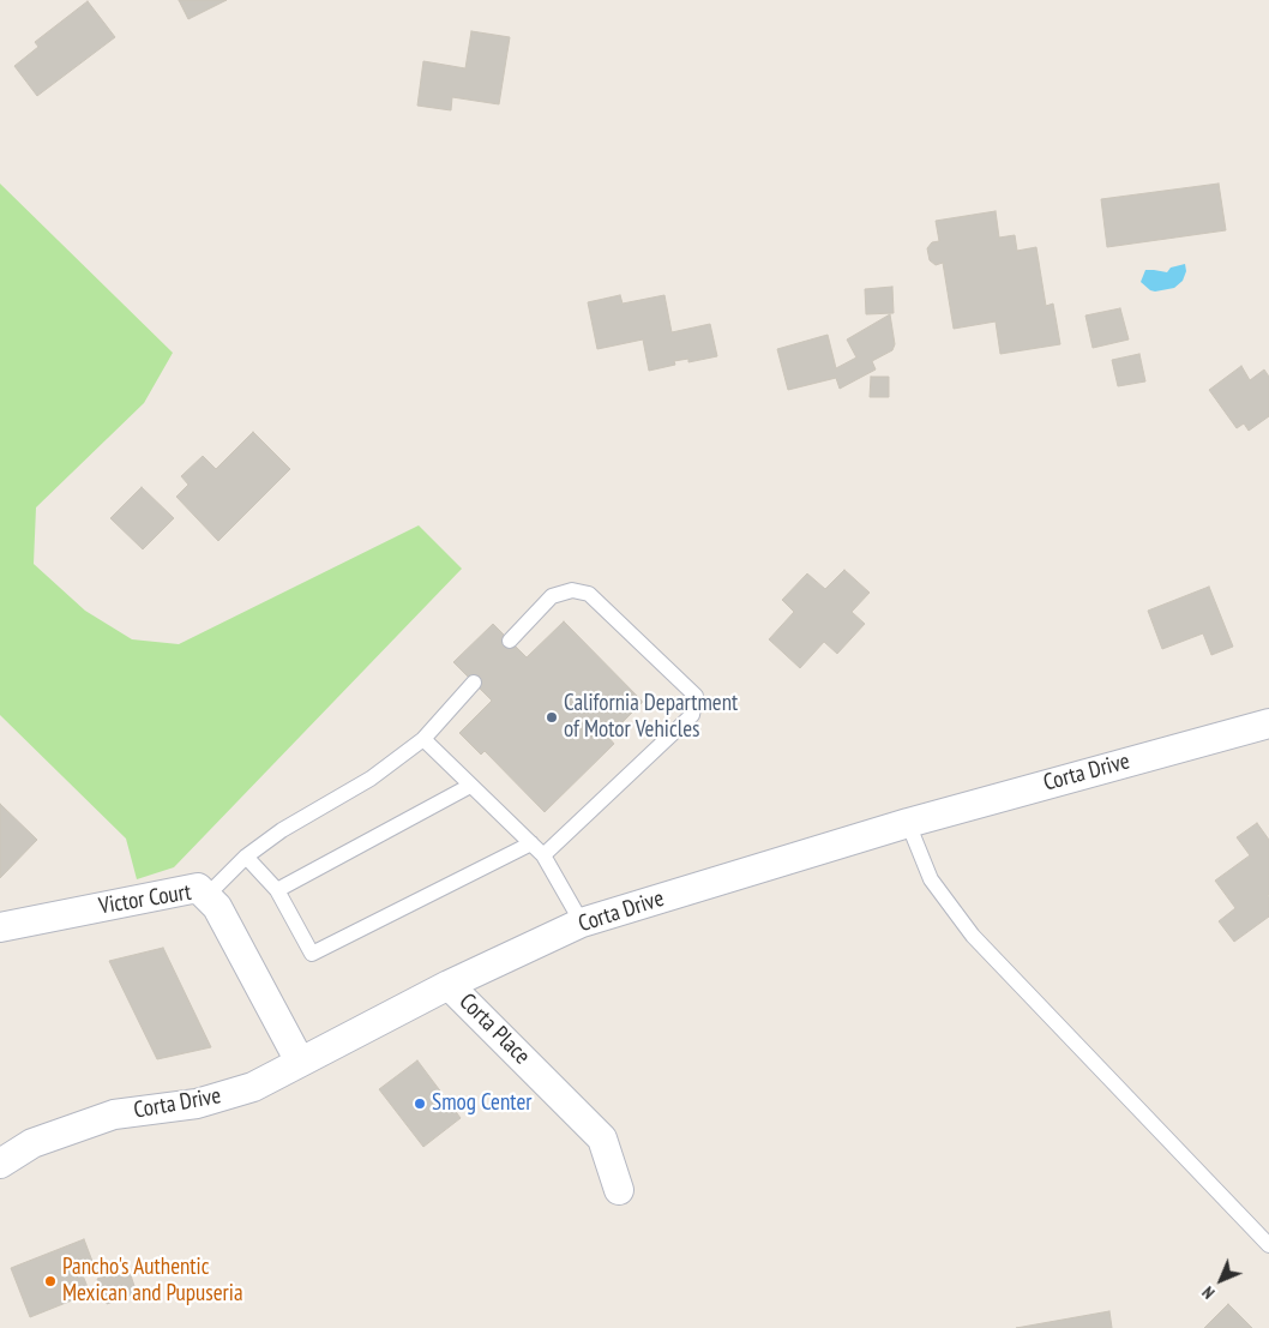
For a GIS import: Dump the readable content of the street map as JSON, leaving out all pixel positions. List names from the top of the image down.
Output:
{
  "streets": {
    "street": ["Corta Drive", "Victor Court", "Corta Place"]
  },
  "crossings": [
    ["Corta Drive", "Victor Court"],
    ["Corta Drive", "Corta Place"]
  ],
  "places": ["California Department of Motor Vehicles", "Smog Center", "Pancho's Authentic Mexican and Pupuseria"],
  "north": "bottom left"
}
